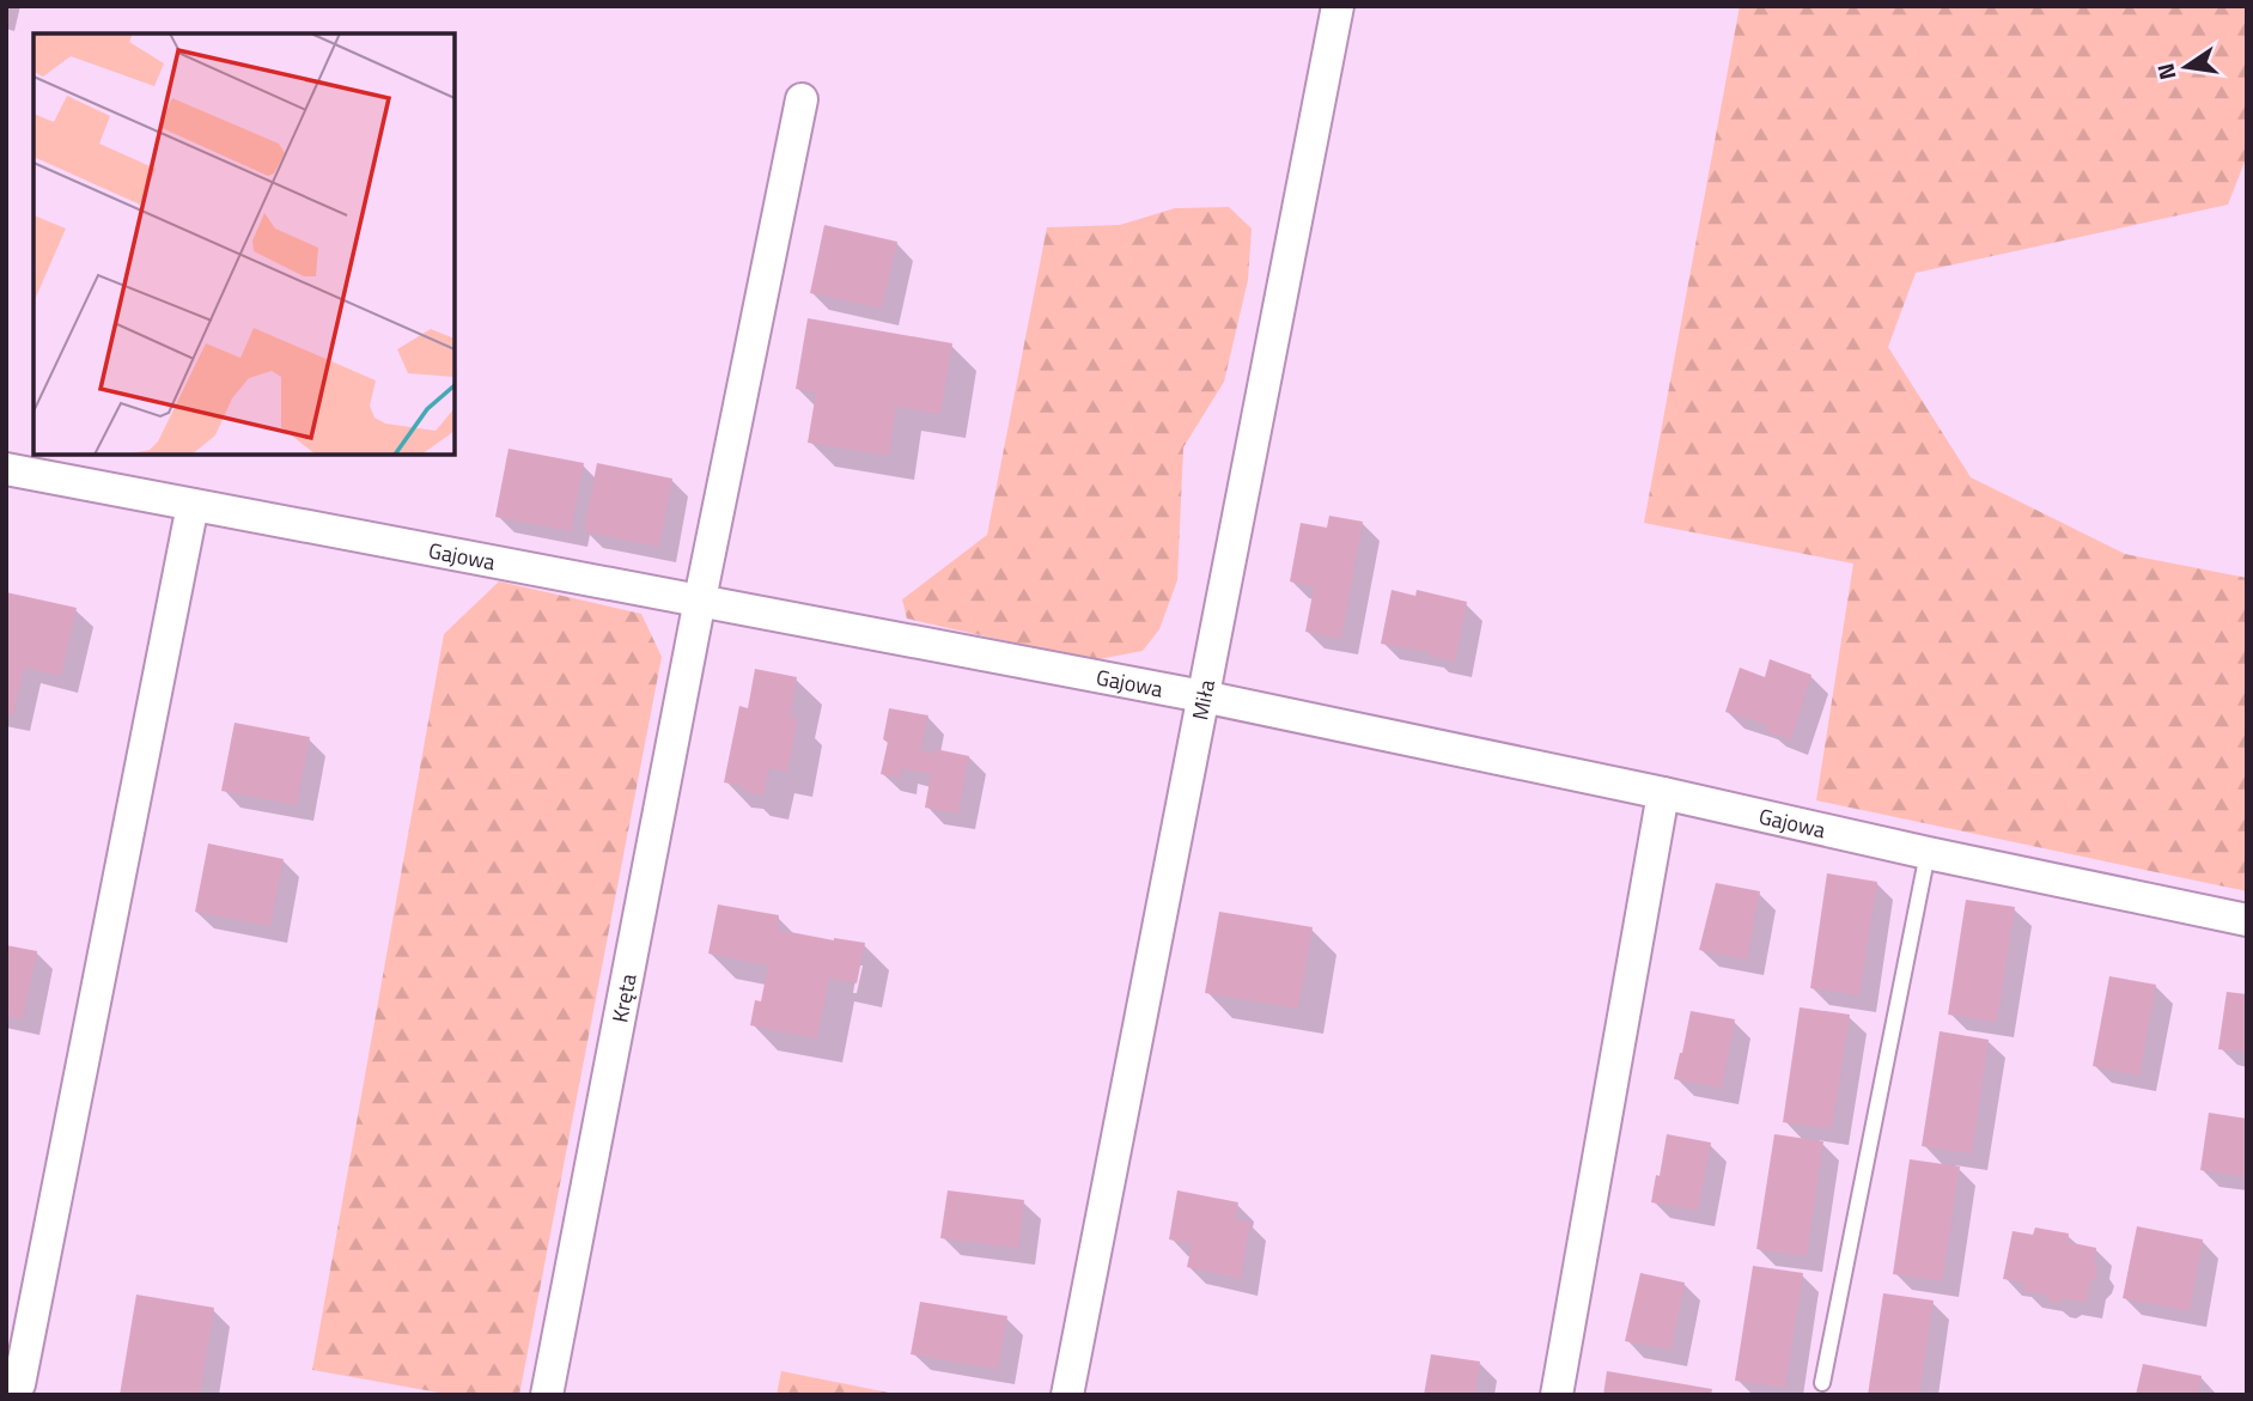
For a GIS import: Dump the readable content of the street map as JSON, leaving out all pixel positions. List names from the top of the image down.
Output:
{
  "streets": {
    "street": ["Gajowa", "Miła", "Kręta"]
  },
  "crossings": [
    ["Gajowa", "Miła"],
    ["Gajowa", "Kręta"]
  ],
  "north": "left"
}
